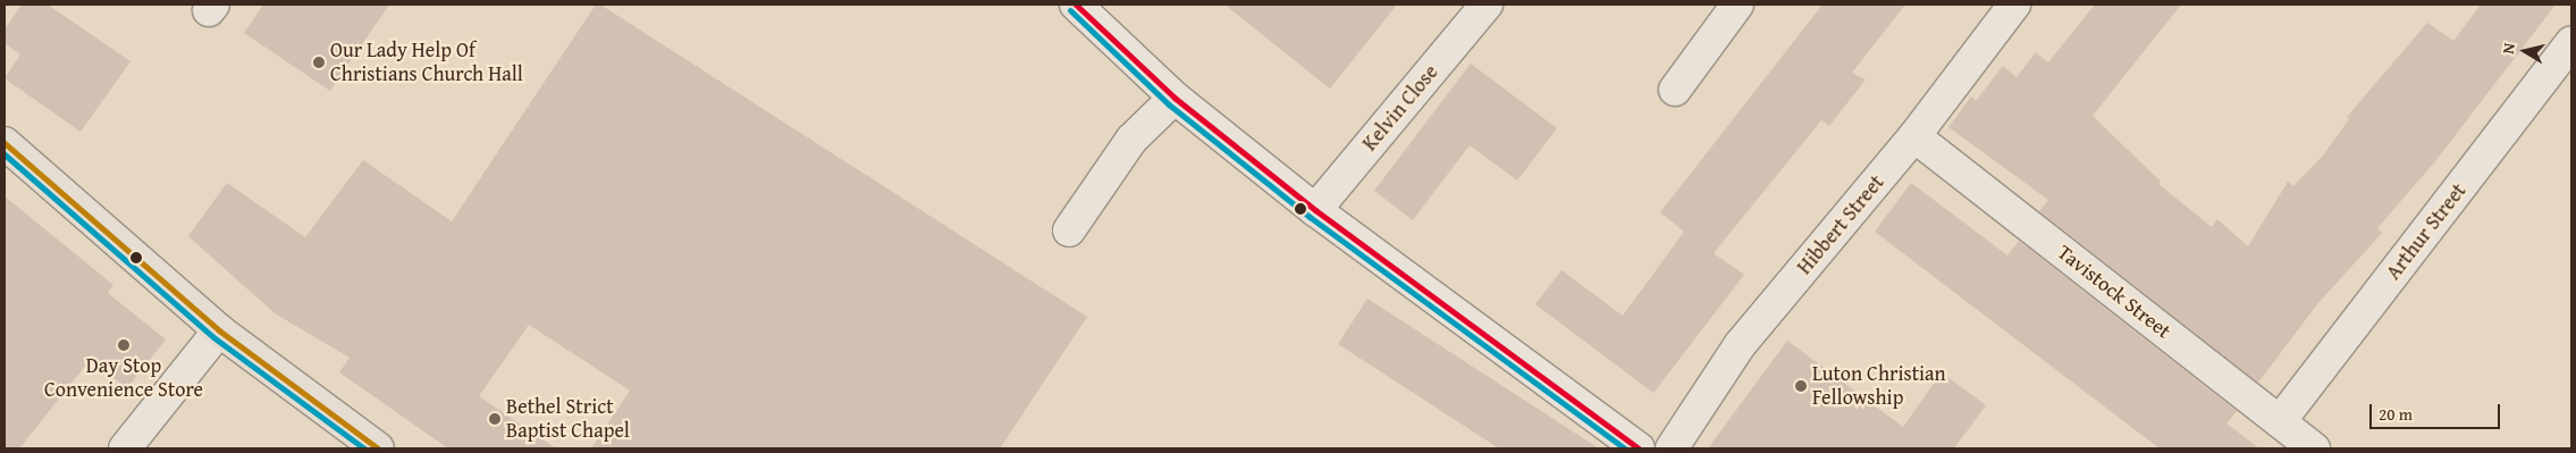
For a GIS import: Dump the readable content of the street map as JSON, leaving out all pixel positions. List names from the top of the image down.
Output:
{
  "streets": {
    "street": [
      "Kelvin Close",
      "Hibbert Street",
      "Arthur Street",
      "Tavistock Street"
    ]
  },
  "crossings": [
    ["Hibbert Street", "Tavistock Street"],
    ["Arthur Street", "Tavistock Street"]
  ],
  "places": [
    "Our Lady Help Of Christians Church Hall",
    "Day Stop Convenience Store",
    "Luton Christian Fellowship",
    "Bethel Strict Baptist Chapel"
  ],
  "scale_bar": "20 m",
  "north": "left"
}
